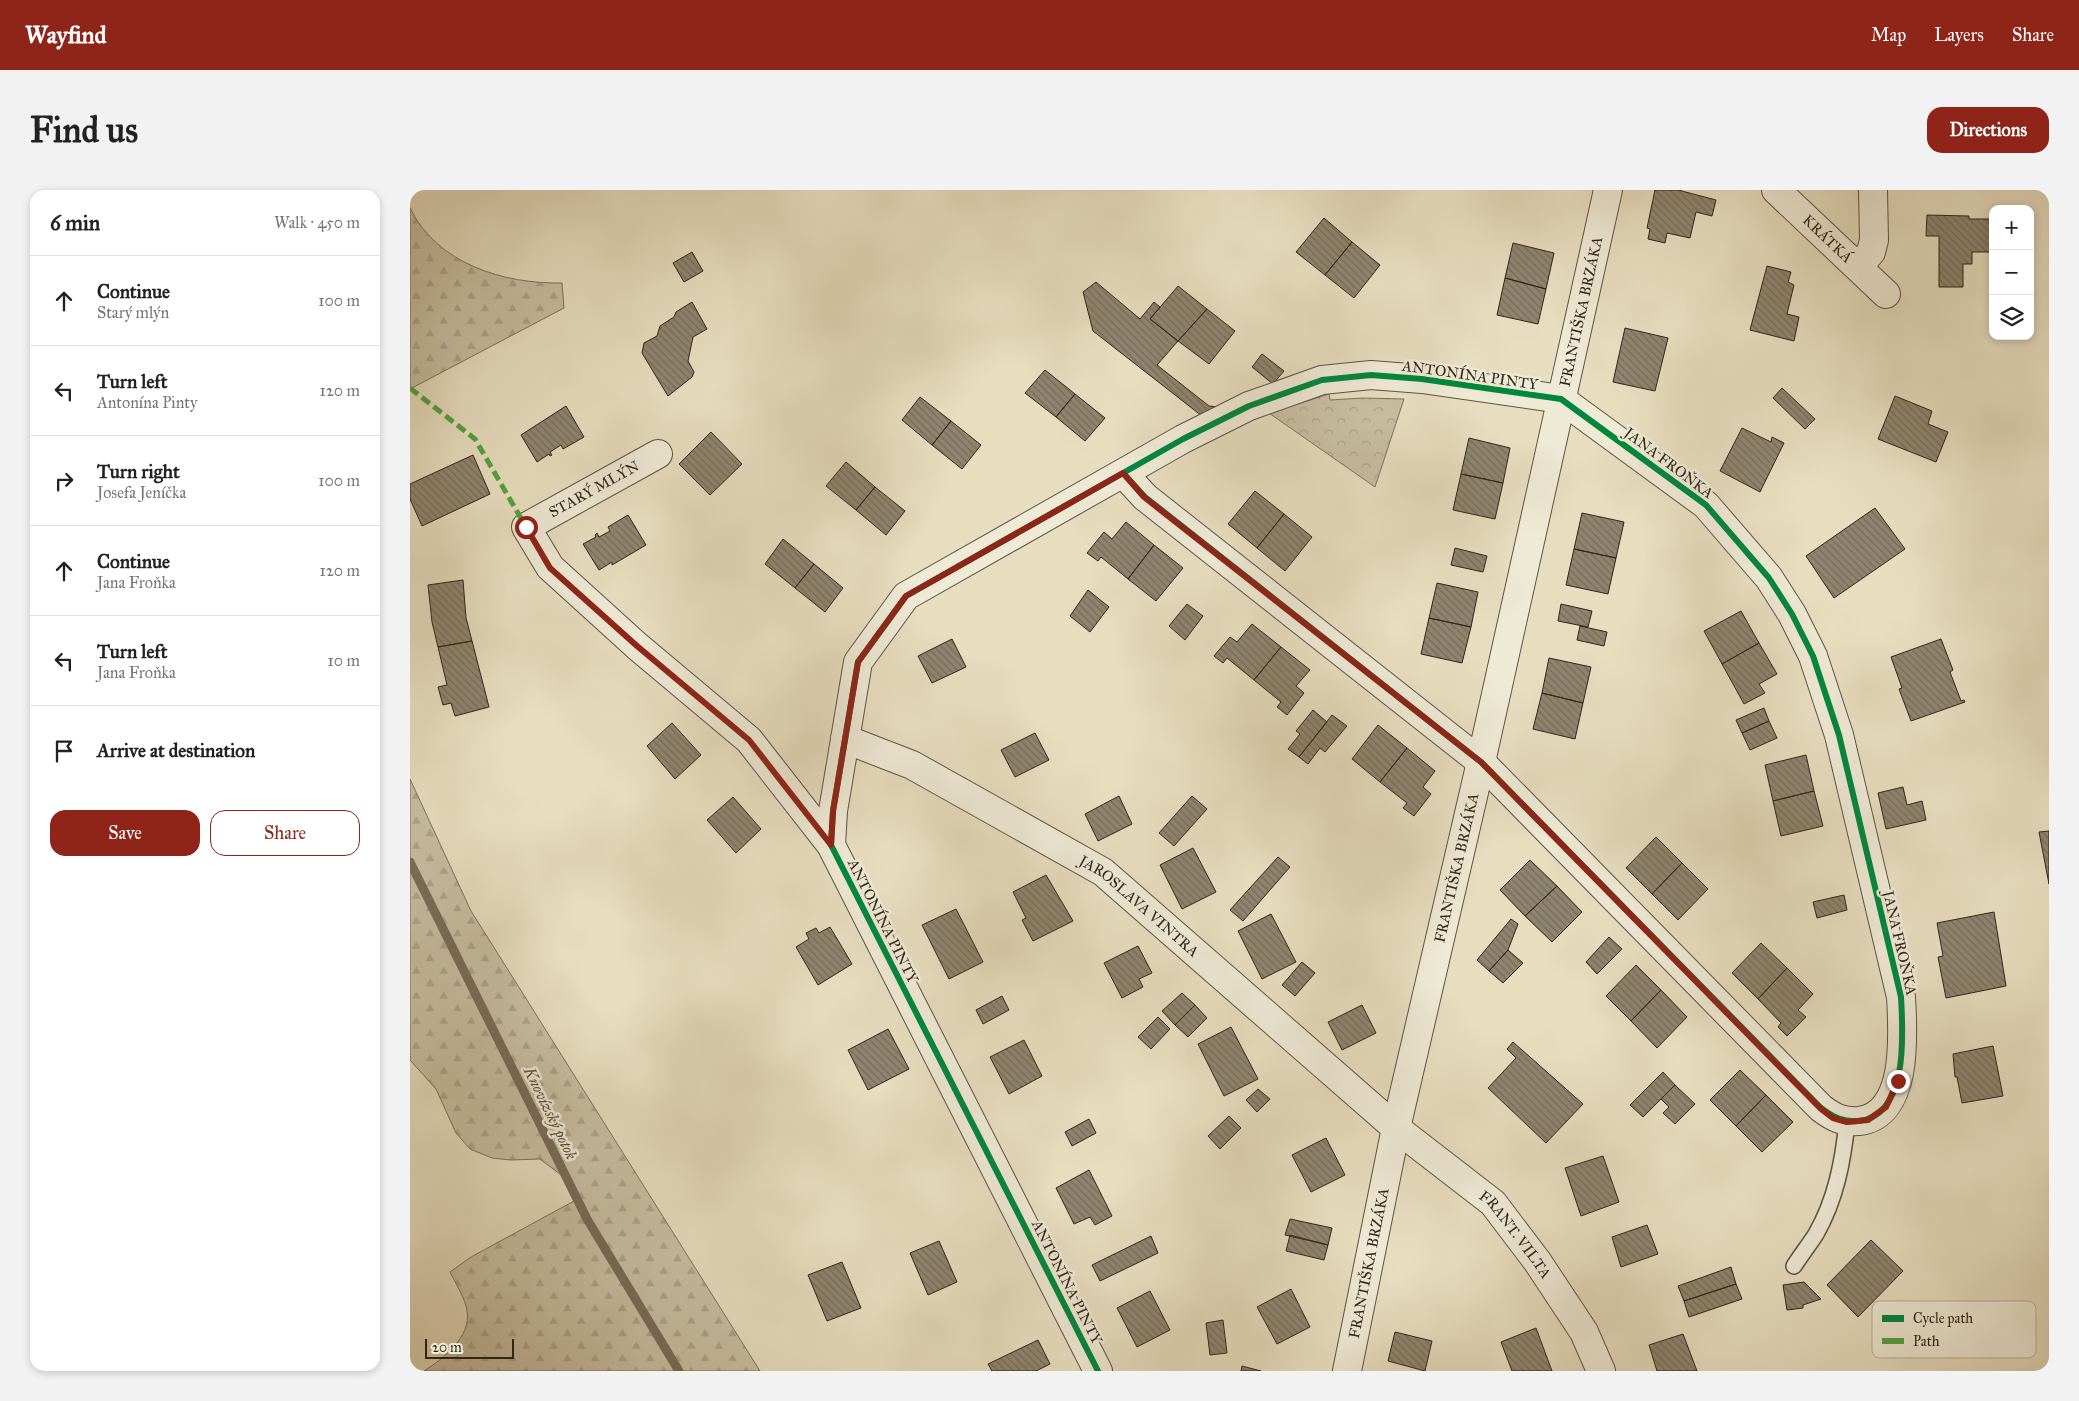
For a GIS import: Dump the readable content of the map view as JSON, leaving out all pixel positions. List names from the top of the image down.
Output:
{
  "streets": {
    "street": [
      "KRÁTKÁ",
      "FRANTIŠKA BRZÁKA",
      "ANTONÍNA PINTY",
      "JANA FROŇKA",
      "STARÝ MLÝN",
      "JAROSLAVA VINTRA",
      "FRANT. VILTA"
    ]
  },
  "crossings": [
    ["FRANTIŠKA BRZÁKA", "ANTONÍNA PINTY"],
    ["FRANTIŠKA BRZÁKA", "JANA FROŇKA"],
    ["FRANTIŠKA BRZÁKA", "JAROSLAVA VINTRA"],
    ["FRANTIŠKA BRZÁKA", "FRANT. VILTA"],
    ["ANTONÍNA PINTY", "JANA FROŇKA"],
    ["ANTONÍNA PINTY", "STARÝ MLÝN"],
    ["ANTONÍNA PINTY", "JAROSLAVA VINTRA"],
    ["JAROSLAVA VINTRA", "FRANT. VILTA"]
  ],
  "water": ["Knovízský potok"],
  "legend": ["Cycle path", "Path"],
  "scale_bar": "20 m",
  "page": {
    "header": "Wayfind",
    "nav": ["Map", "Layers", "Share"],
    "buttons": [
      "Directions",
      ["Save", "Share"]
    ],
    "title": "Find us",
    "heading": ["6 min", "Walk · 450 m"],
    "map_buttons": ["+", "−"],
    "list": [
      ["Continue", "Starý mlýn", "100 m"],
      ["Turn left", "Antonína Pinty", "120 m"],
      ["Turn right", "Josefa Jeníčka", "100 m"],
      ["Continue", "Jana Froňka", "120 m"],
      ["Turn left", "Jana Froňka", "10 m"],
      "Arrive at destination"
    ],
    "scale": "20 m"
  }
}
